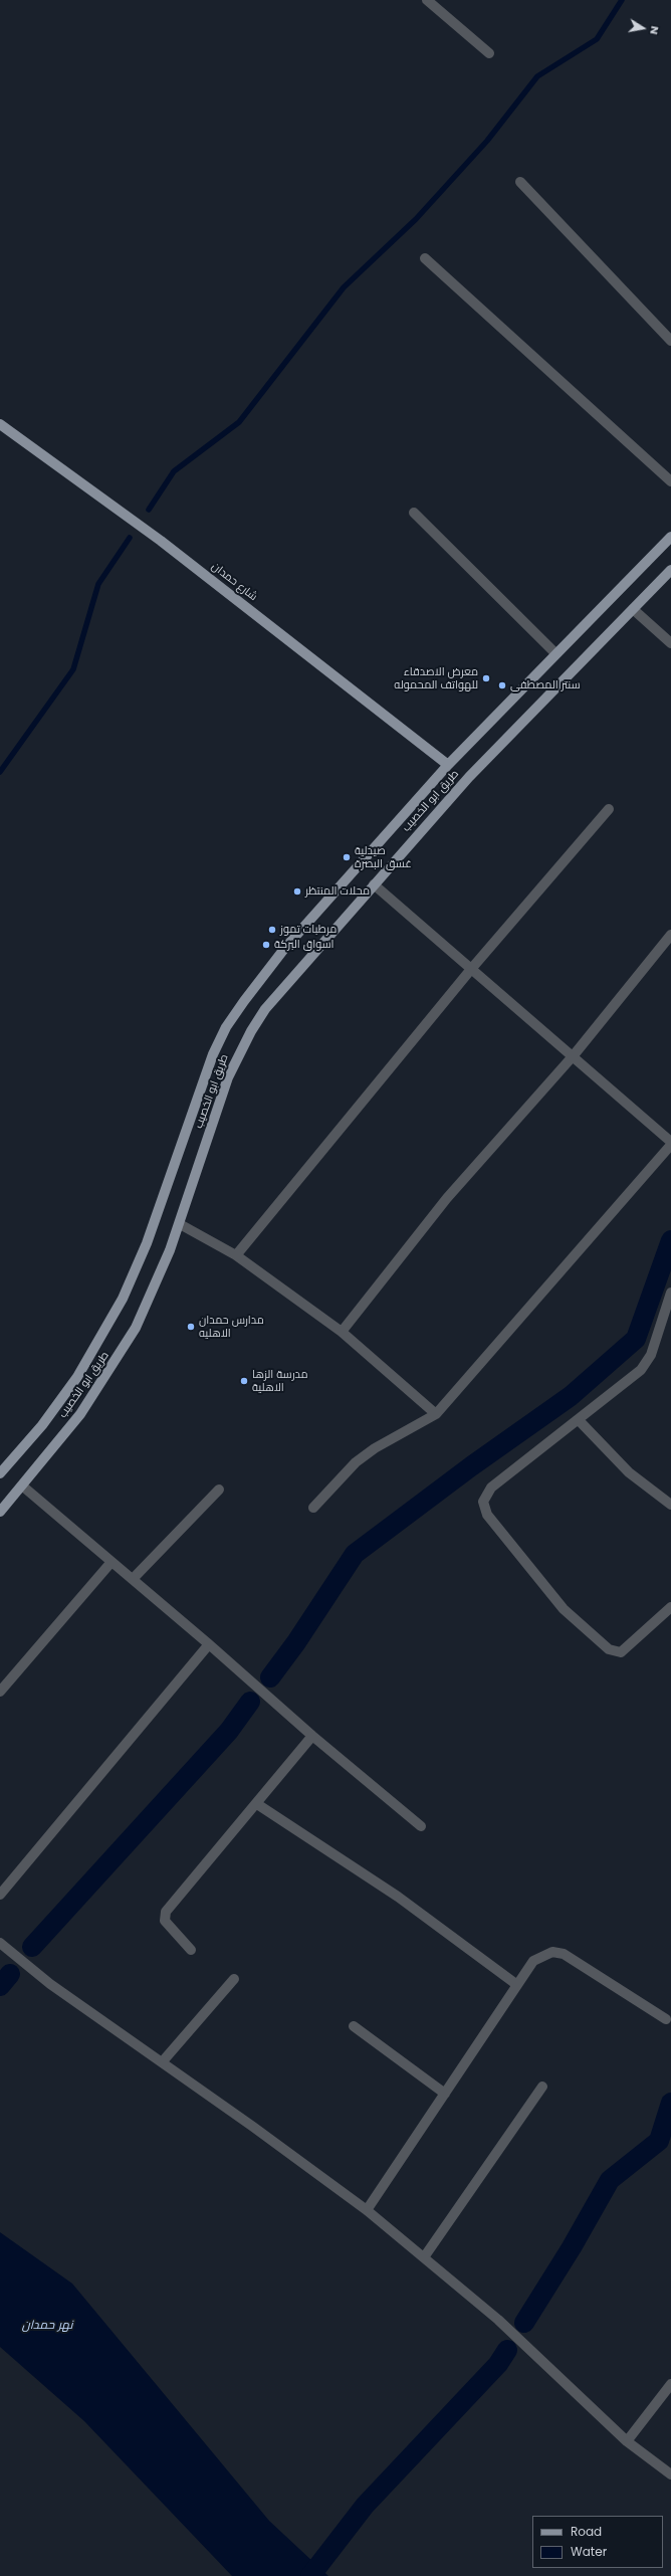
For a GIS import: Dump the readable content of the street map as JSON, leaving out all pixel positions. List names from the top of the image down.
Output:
{
  "streets": {
    "main road": ["شارع حمدان", "طريق ابو الخصيب"]
  },
  "crossings": [
    ["شارع حمدان", "طريق ابو الخصيب"]
  ],
  "water": ["نهر حمدان"],
  "places": [
    "معرض الاصدقاء للهواتف المحموله",
    "سنتر المصطفى",
    "صيدلية غسق البصرة",
    "محلات المنتظر",
    "مرطبات تموز",
    "اسواق البركة",
    "مدارس حمدان الاهليه",
    "مدرسة الزها الاهلية"
  ],
  "legend": ["Road", "Water"],
  "north": "right"
}
